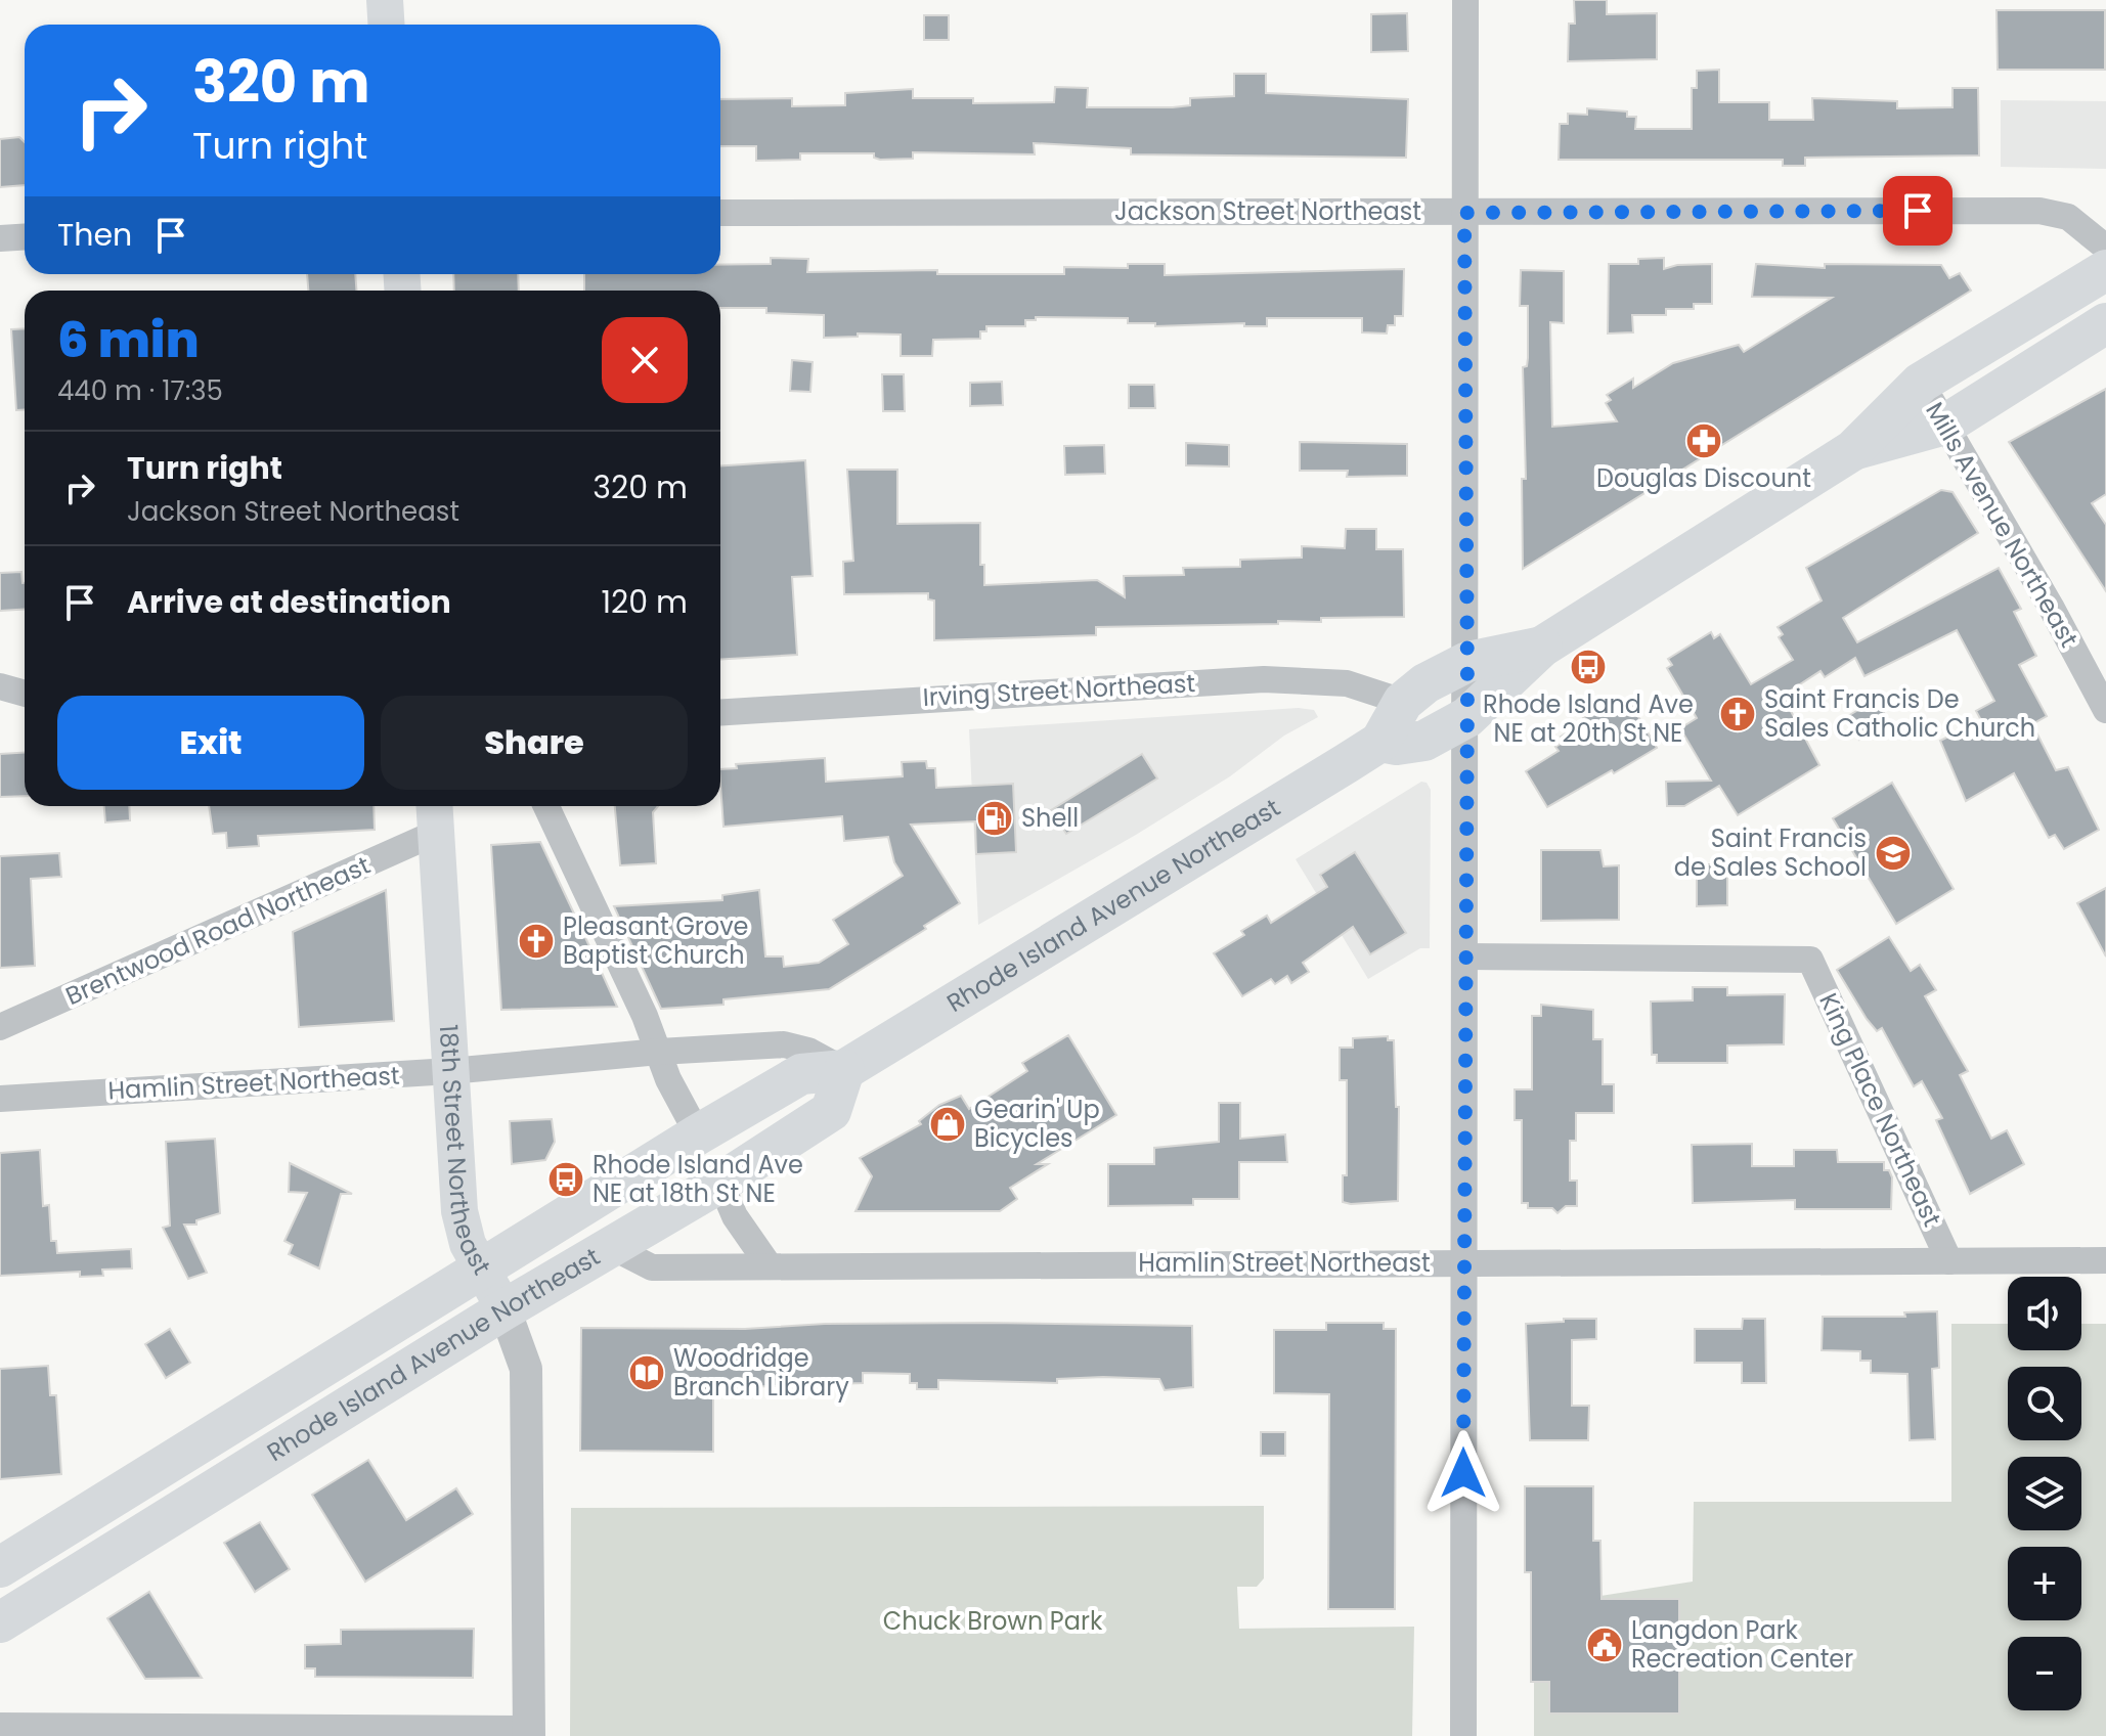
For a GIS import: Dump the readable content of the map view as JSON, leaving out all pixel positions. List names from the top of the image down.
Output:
{
  "streets": {
    "main road": ["Rhode Island Avenue Northeast", "18th Street Northeast"],
    "street": [
      "Jackson Street Northeast",
      "Mills Avenue Northeast",
      "Irving Street Northeast",
      "Brentwood Road Northeast",
      "Hamlin Street Northeast",
      "King Place Northeast"
    ]
  },
  "crossings": [
    ["Mills Avenue Northeast", "Rhode Island Avenue Northeast"],
    ["Irving Street Northeast", "Rhode Island Avenue Northeast"],
    ["Rhode Island Avenue Northeast", "Hamlin Street Northeast"],
    ["Rhode Island Avenue Northeast", "18th Street Northeast"],
    ["Brentwood Road Northeast", "18th Street Northeast"],
    ["Hamlin Street Northeast", "King Place Northeast"],
    ["Hamlin Street Northeast", "18th Street Northeast"]
  ],
  "parks": ["Chuck Brown Park"],
  "places": {
    "pharmacy": ["Douglas Discount"],
    "bus stop": ["Rhode Island Ave NE at 20th St NE", "Rhode Island Ave NE at 18th St NE"],
    "church": ["Saint Francis De Sales Catholic Church", "Pleasant Grove Baptist Church"],
    "fuel station": ["Shell"],
    "school or university": ["Saint Francis de Sales School"],
    "shop": ["Gearin' Up Bicycles"],
    "library": ["Woodridge Branch Library"],
    "public building": ["Langdon Park Recreation Center"]
  },
  "page": {
    "turn": ["320 m", "Turn right"],
    "then": "Then",
    "heading": ["6 min", "440 m · 17:35"],
    "list": [
      {
        "name": "Turn right",
        "note": "Jackson Street Northeast",
        "value": "320 m"
      },
      {
        "name": "Arrive at destination",
        "value": "120 m"
      }
    ],
    "buttons": ["Exit", "Share"],
    "map_buttons": ["+", "−"]
  }
}
